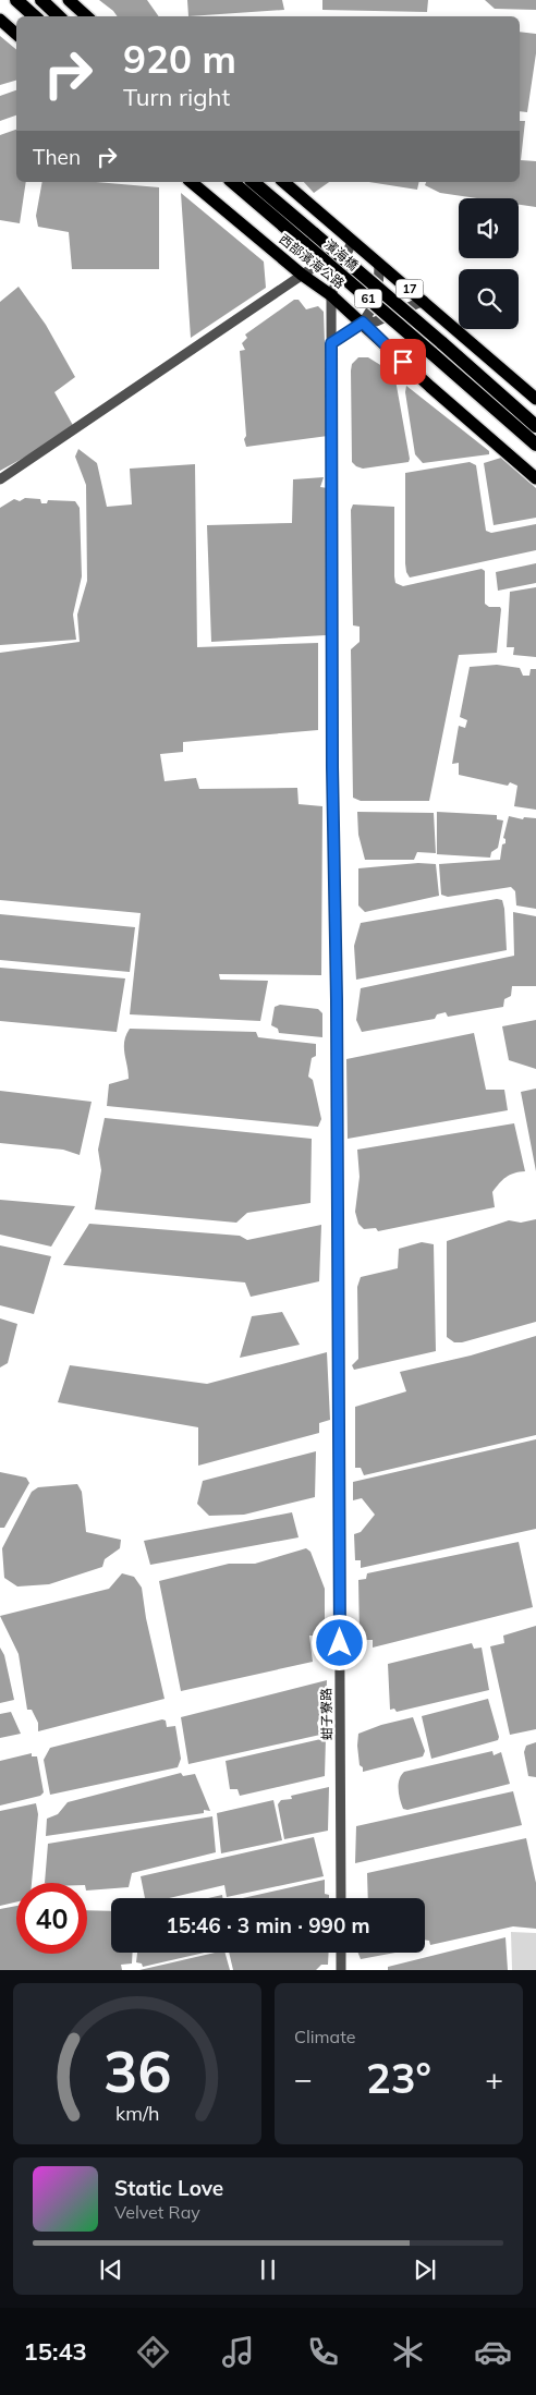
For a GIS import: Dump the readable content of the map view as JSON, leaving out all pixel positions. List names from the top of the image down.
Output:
{
  "streets": {
    "highway": ["濱海橋", "61"],
    "main road": ["西部濱海公路", "17"],
    "street": ["蚶子寮路"]
  },
  "crossings": [
    ["濱海橋", "61"],
    ["西部濱海公路", "蚶子寮路"]
  ],
  "page": {
    "turn": ["920 m", "Turn right"],
    "then": "Then",
    "limit": "40",
    "trip": "15:46 · 3 min · 990 m",
    "tile": "Climate",
    "heat": ["−", "23°", "+"],
    "song": ["Static Love", "Velvet Ray"],
    "tabs": "15:43",
    "gauge": ["36", "km/h"]
  }
}
